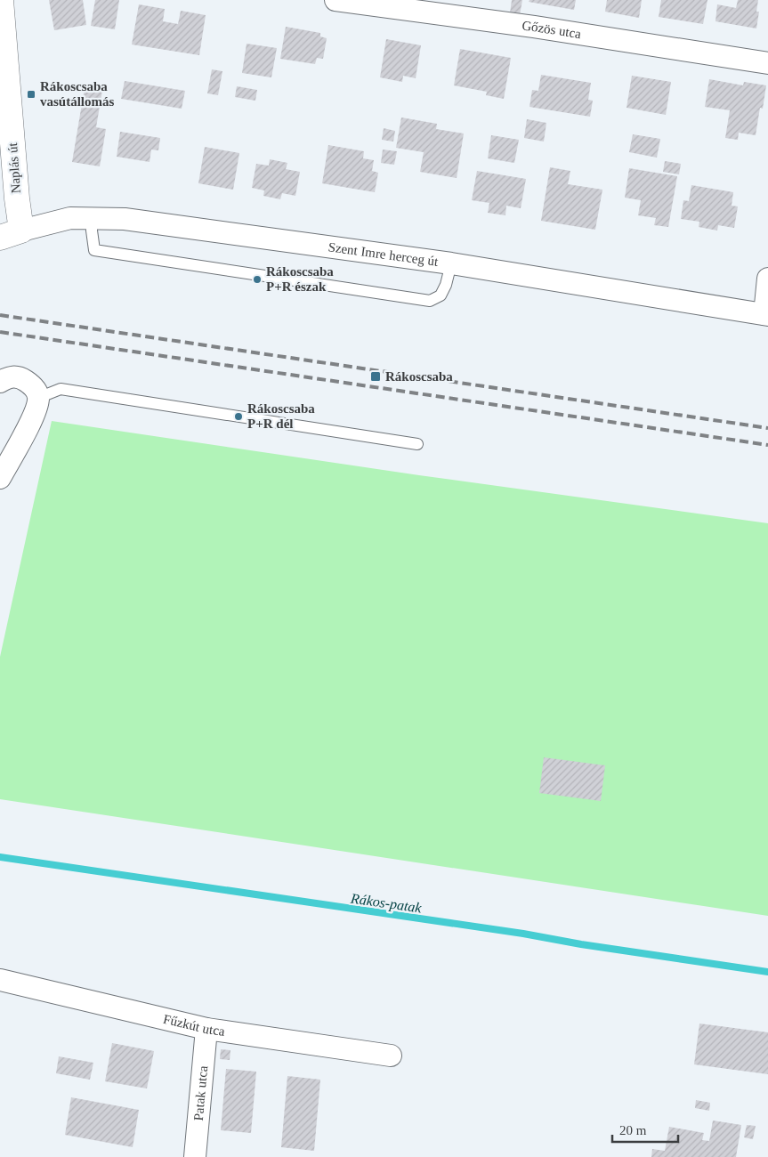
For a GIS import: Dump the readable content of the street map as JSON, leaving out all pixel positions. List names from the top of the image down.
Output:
{
  "streets": {
    "street": [
      "Gőzös utca",
      "Naplás út",
      "Szent Imre herceg út",
      "Fűzkút utca",
      "Patak utca"
    ]
  },
  "crossings": [
    ["Naplás út", "Szent Imre herceg út"],
    ["Fűzkút utca", "Patak utca"]
  ],
  "water": ["Rákos-patak"],
  "places": {
    "transit": ["Rákoscsaba vasútállomás", "Rákoscsaba"],
    "other": ["Rákoscsaba P+R észak", "Rákoscsaba P+R dél"]
  },
  "scale_bar": "20 m"
}
